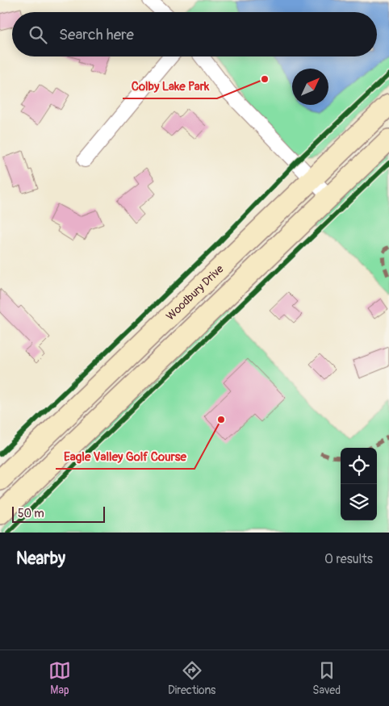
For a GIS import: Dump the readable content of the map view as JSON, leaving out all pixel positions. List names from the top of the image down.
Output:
{
  "streets": {
    "main road": ["Woodbury Drive"]
  },
  "places": ["Colby Lake Park", "Eagle Valley Golf Course"],
  "scale_bar": "50 m",
  "north": "top right",
  "page": {
    "search": "Search here",
    "scale": "50 m",
    "heading": ["Nearby", "0 results"],
    "nav": ["Map", "Directions", "Saved"]
  }
}
